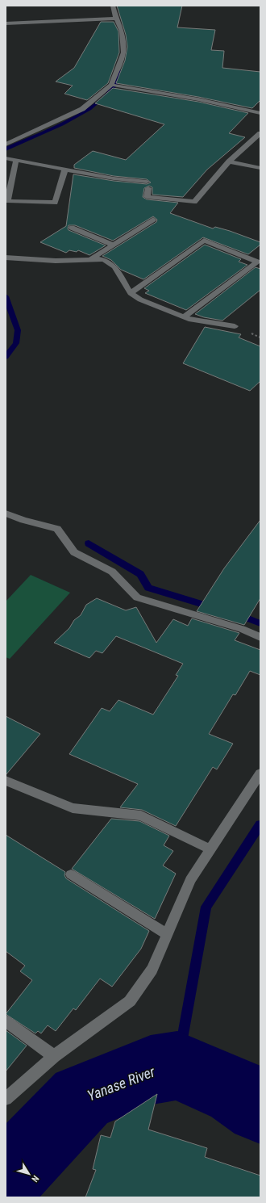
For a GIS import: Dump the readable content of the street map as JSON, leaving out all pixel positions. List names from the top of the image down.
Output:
{
  "water": ["Yanase River"],
  "north": "bottom right"
}
